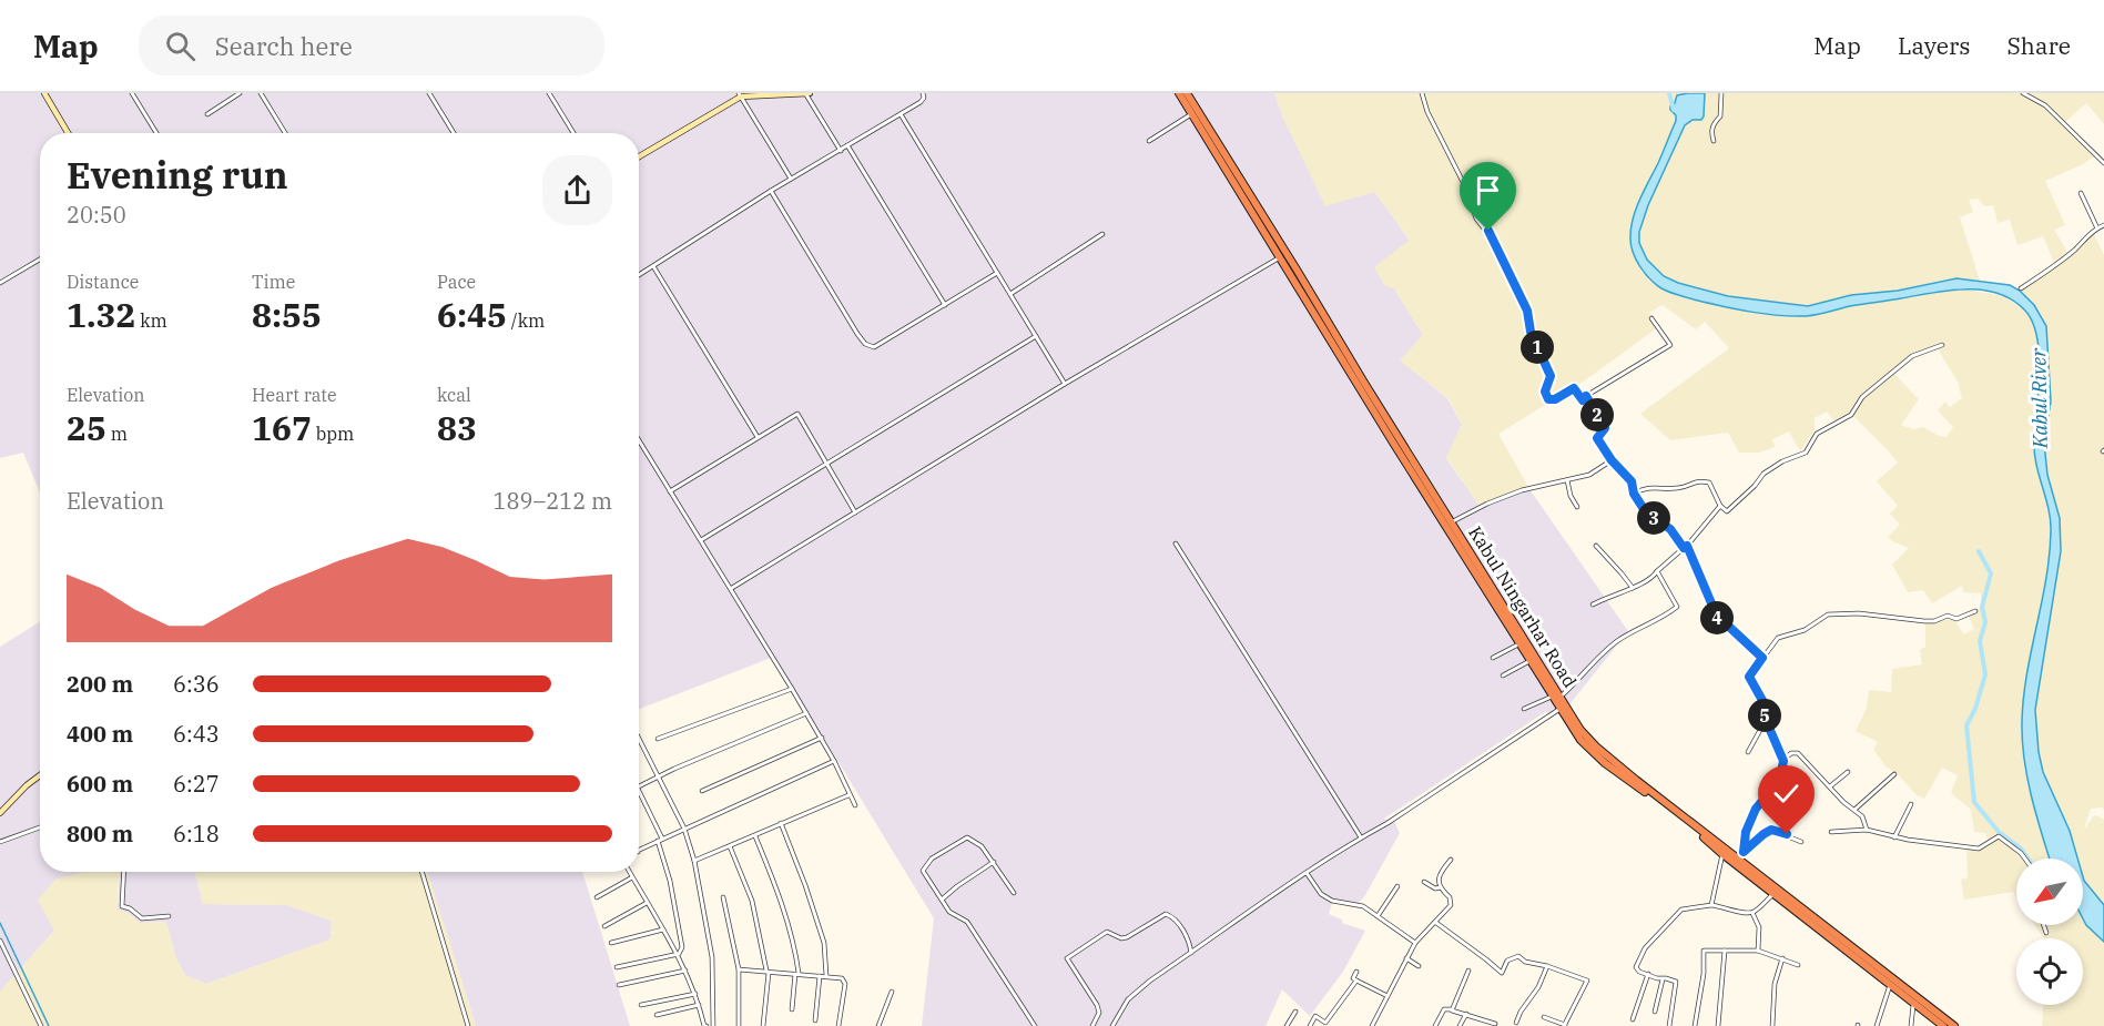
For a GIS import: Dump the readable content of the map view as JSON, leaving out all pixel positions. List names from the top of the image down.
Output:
{
  "streets": {
    "highway": ["Kabul Ningarhar Road"]
  },
  "water": ["Kabul River"],
  "north": "bottom left",
  "page": {
    "header": "Map",
    "search": "Search here",
    "nav": ["Map", "Layers", "Share"],
    "heading": ["Evening run", "20:50"],
    "stats": [
      ["Distance", "1.32 km"],
      ["Time", "8:55"],
      ["Pace", "6:45 /km"],
      ["Elevation", "25 m"],
      ["Heart rate", "167 bpm"],
      ["kcal", "83"]
    ],
    "pins": [
      "1",
      "2",
      "3",
      "4",
      "5"
    ],
    "chart": ["Elevation", "189–212 m"],
    "list": [
      {
        "name": "200 m",
        "note": "6:36"
      },
      {
        "name": "400 m",
        "note": "6:43"
      },
      {
        "name": "600 m",
        "note": "6:27"
      },
      {
        "name": "800 m",
        "note": "6:18"
      }
    ]
  }
}
